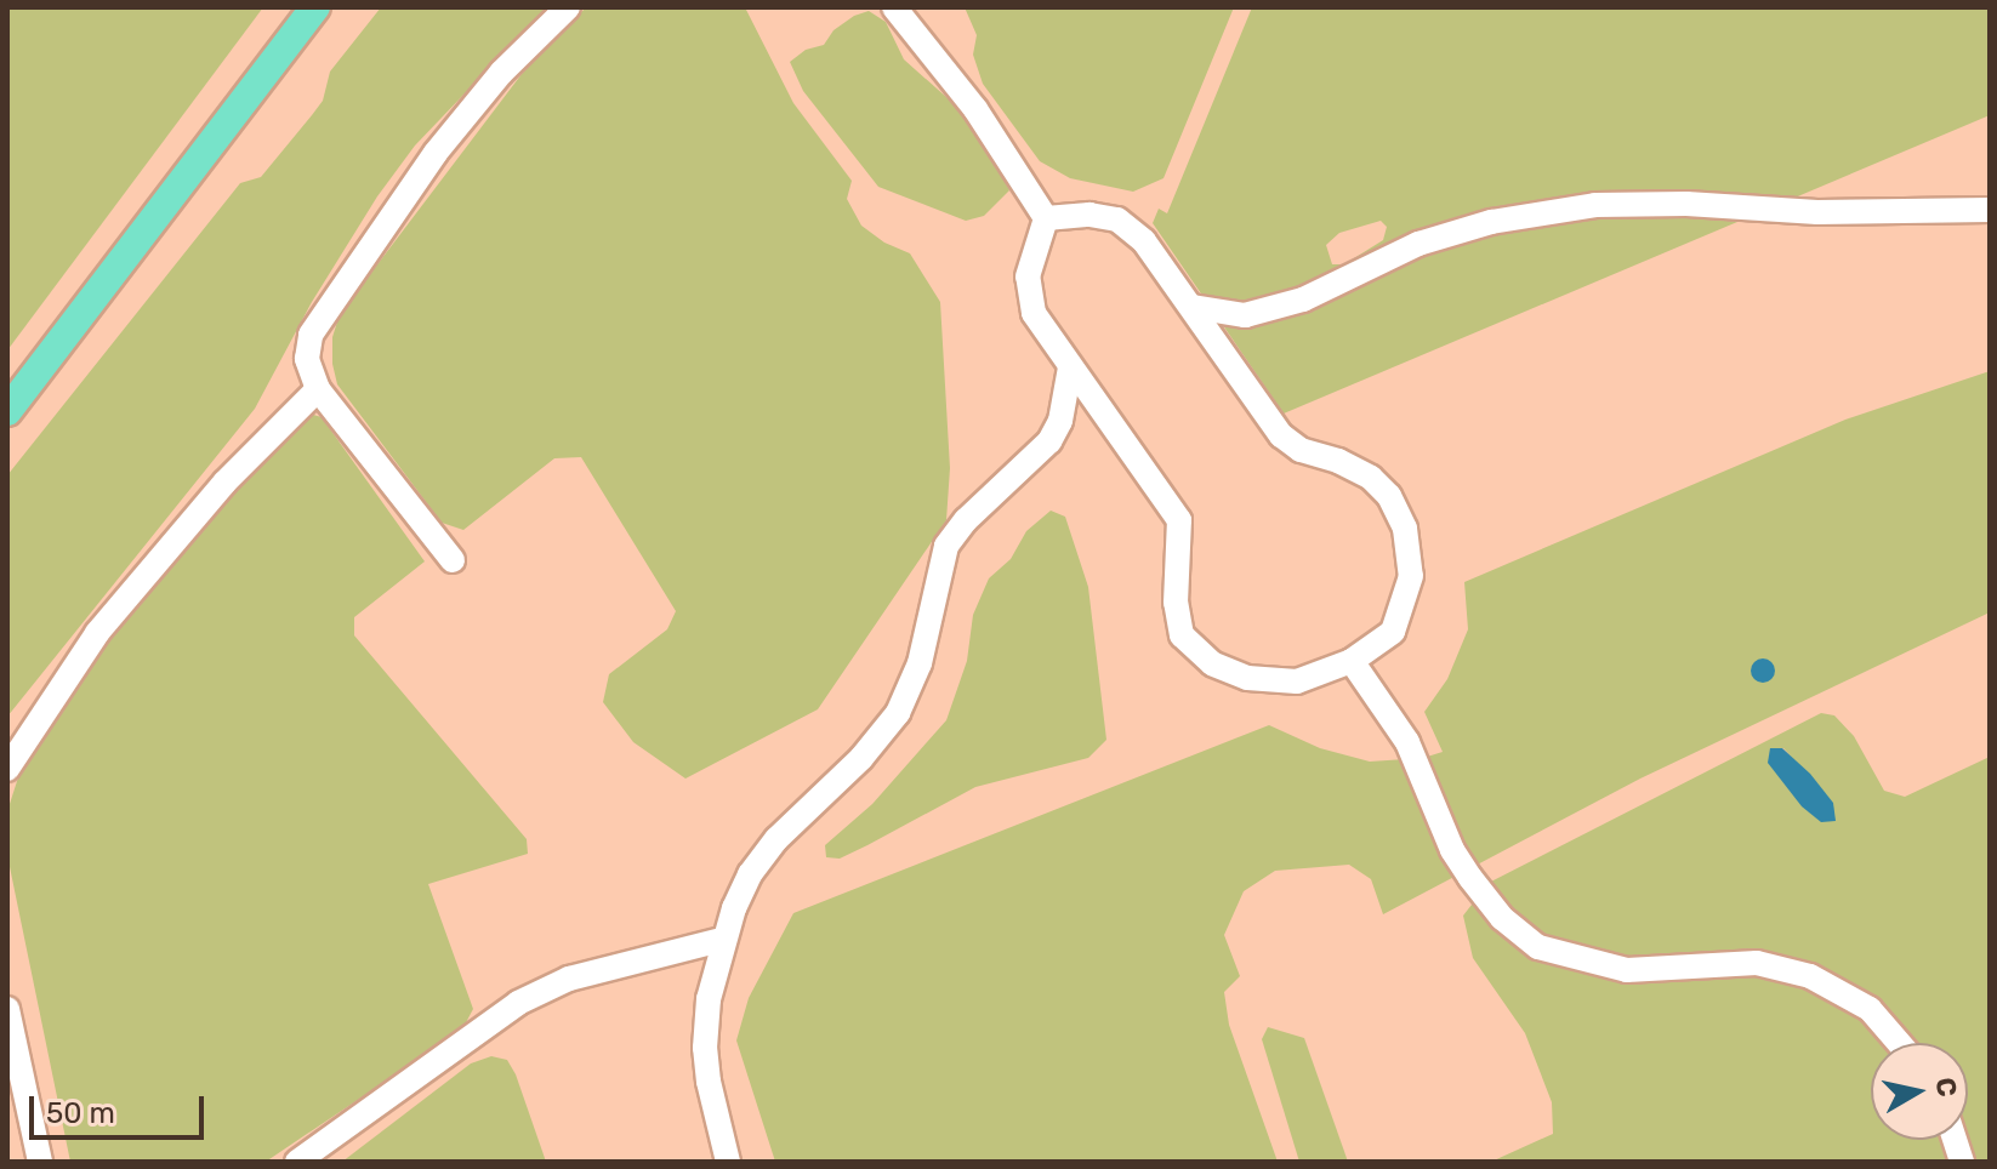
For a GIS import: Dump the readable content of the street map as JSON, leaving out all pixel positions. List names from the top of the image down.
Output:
{
  "scale_bar": "50 m",
  "north": "right"
}
